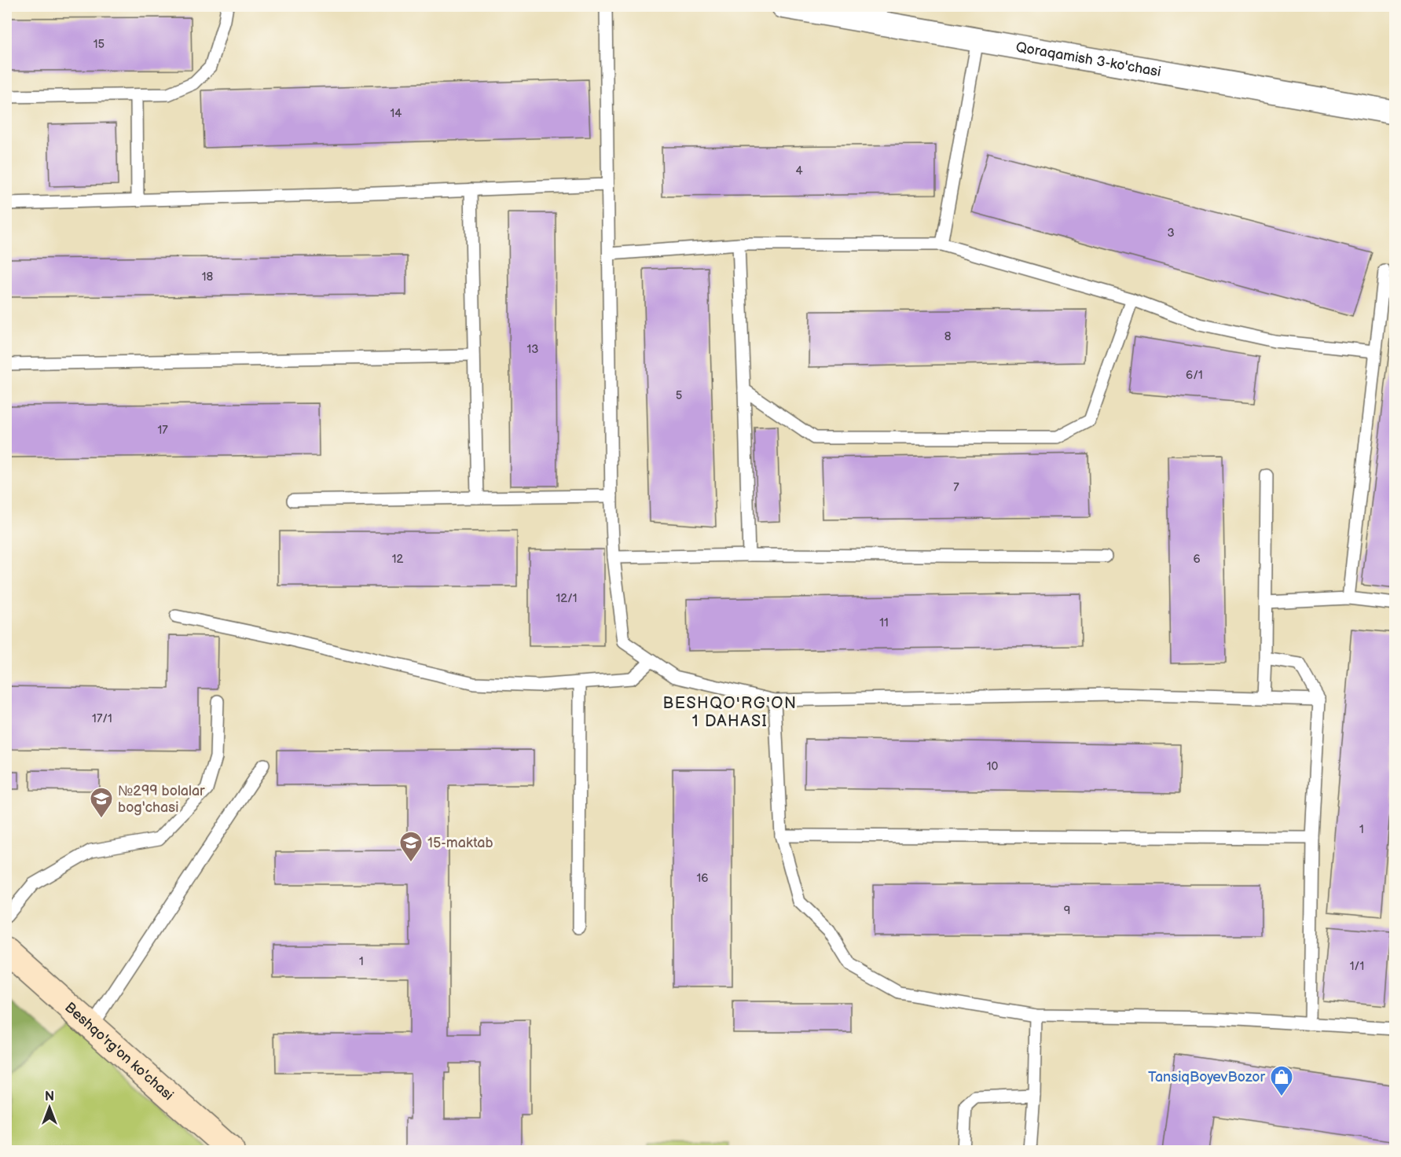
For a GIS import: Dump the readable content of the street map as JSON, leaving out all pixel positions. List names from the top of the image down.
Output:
{
  "streets": {
    "main road": ["Beshqo'rg'on ko'chasi"],
    "street": ["Qoraqamish 3-ko'chasi"]
  },
  "districts": ["BESHQO'RG'ON 1 DAHASI"],
  "places": {
    "school or university": ["№299 bolalar bog'chasi", "15-maktab"],
    "shop": ["TansiqBoyevBozor"]
  },
  "house_numbers": [
    "15",
    "14",
    "4",
    "3",
    "18",
    "8",
    "13",
    "6/1",
    "5",
    "17",
    "7",
    "12",
    "6",
    "12/1",
    "11",
    "17/1",
    "10",
    "1",
    "16",
    "9",
    "1",
    "1/1"
  ],
  "north": "top"
}
